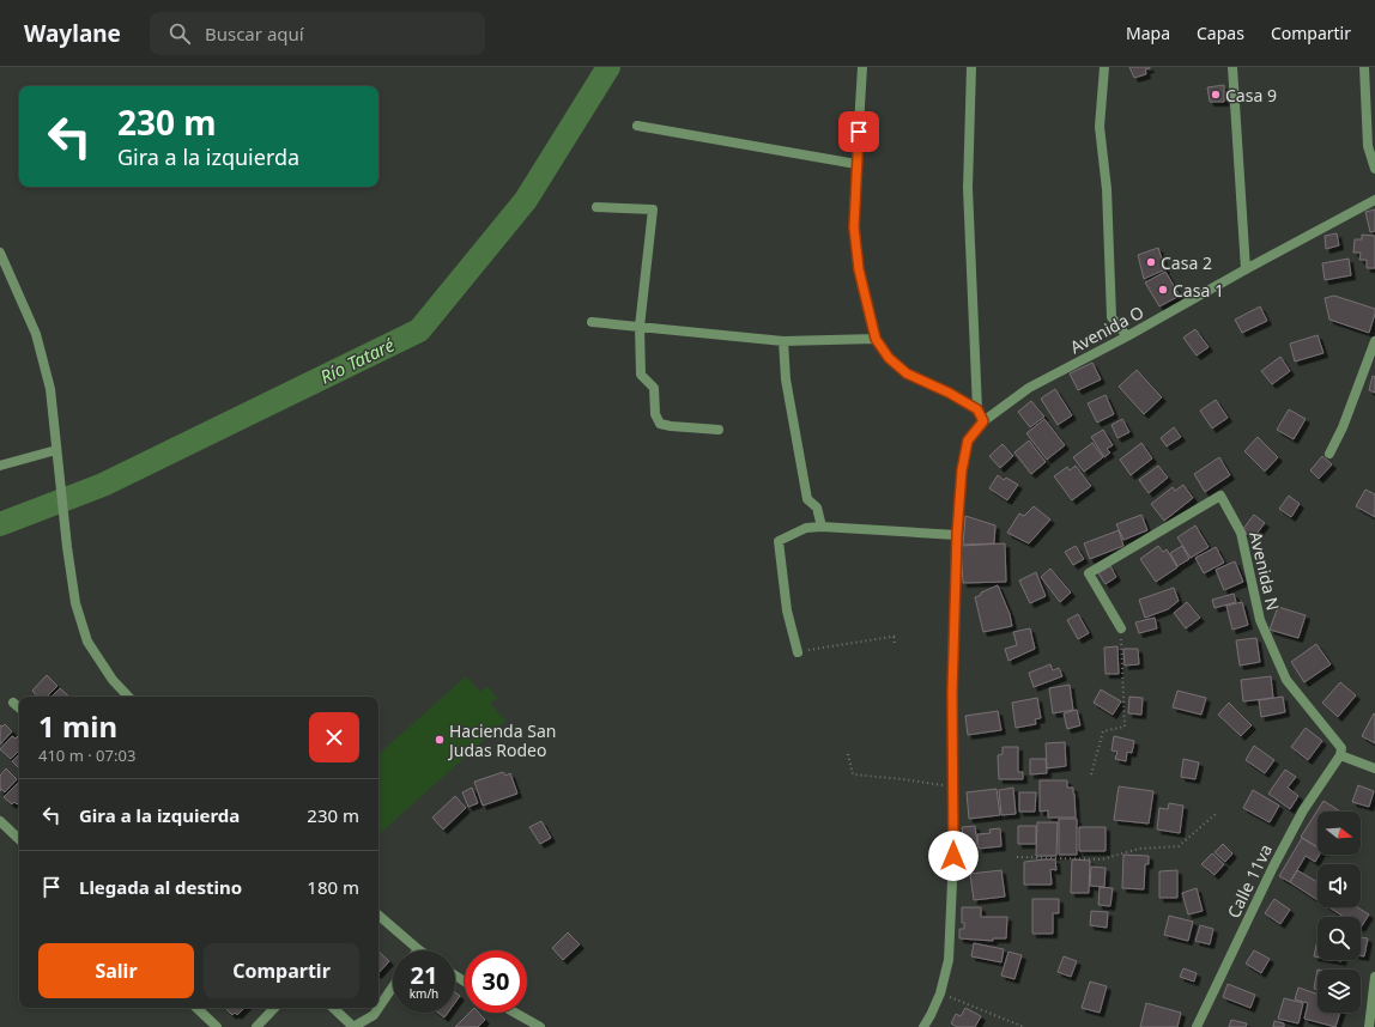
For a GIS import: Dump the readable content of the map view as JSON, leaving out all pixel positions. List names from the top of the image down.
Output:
{
  "streets": {
    "street": ["Avenida O", "Avenida N", "Calle 11va"]
  },
  "crossings": [
    ["Avenida N", "Calle 11va"]
  ],
  "water": ["Río Tataré"],
  "places": [
    "Casa 9",
    "Casa 2",
    "Casa 1",
    "Hacienda San Judas Rodeo"
  ],
  "north": "right",
  "page": {
    "header": "Waylane",
    "search": "Buscar aquí",
    "nav": ["Mapa", "Capas", "Compartir"],
    "turn": ["230 m", "Gira a la izquierda"],
    "heading": ["1 min", "410 m · 07:03"],
    "list": [
      {
        "name": "Gira a la izquierda",
        "value": "230 m"
      },
      {
        "name": "Llegada al destino",
        "value": "180 m"
      }
    ],
    "buttons": ["Salir", "Compartir"],
    "speed": "21 km/h",
    "limit": "30"
  }
}
